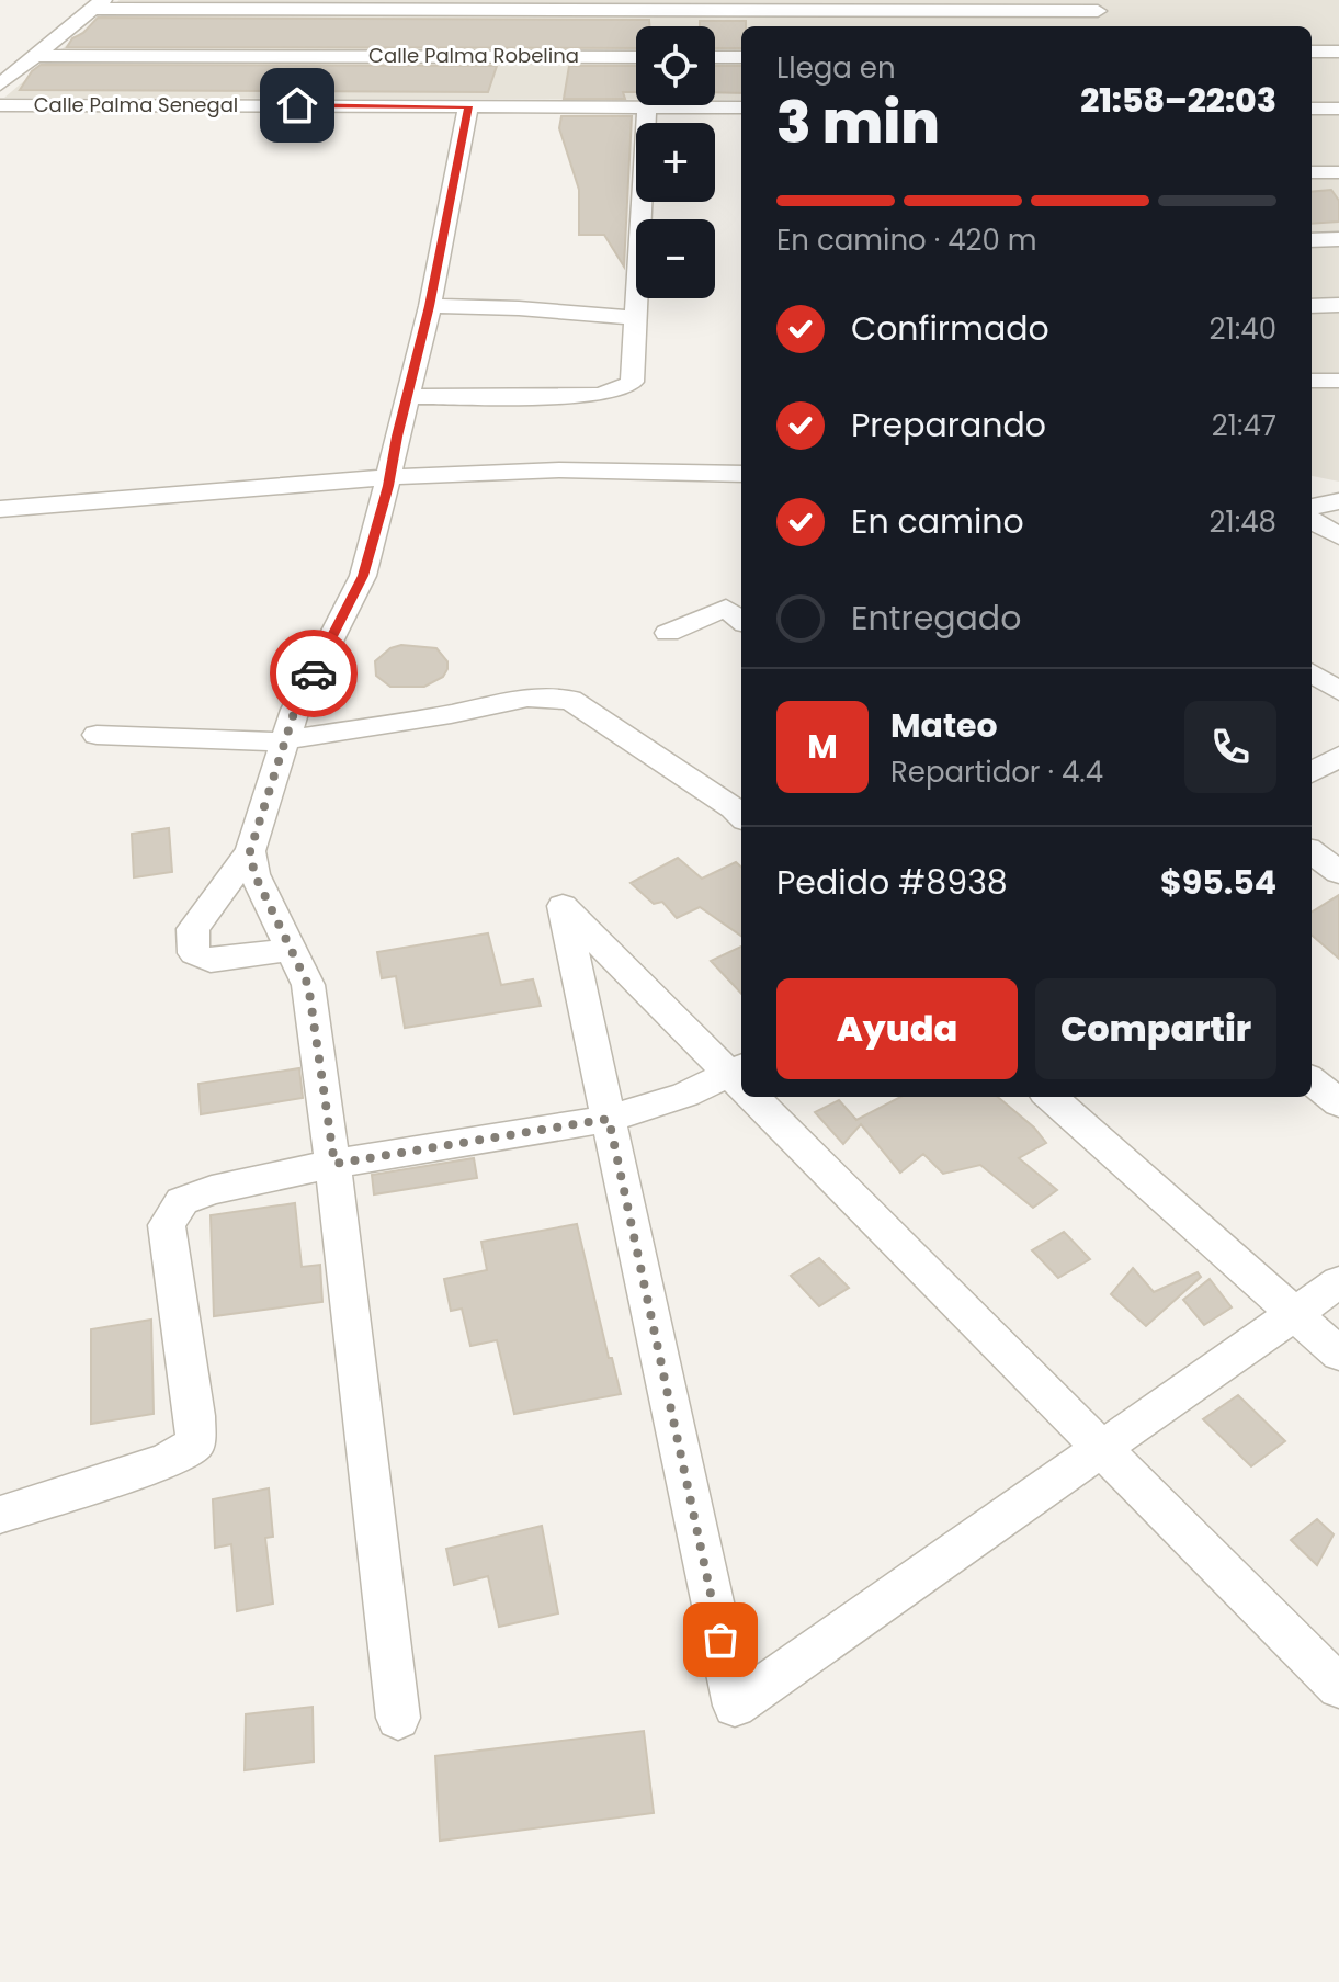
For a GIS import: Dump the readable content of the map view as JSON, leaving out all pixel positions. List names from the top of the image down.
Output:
{
  "streets": {
    "street": ["Calle Palma Robelina", "Calle Palma Senegal"]
  },
  "crossings": [
    ["Calle Palma Robelina", "Calle Palma Senegal"]
  ],
  "page": {
    "map_buttons": ["+", "−"],
    "heading": ["3 min", "Llega en", "21:58–22:03"],
    "panel": [
      "Mateo",
      "Repartidor · 4.4",
      "Pedido #8938",
      "$95.54"
    ],
    "bar": "En camino · 420 m",
    "list": [
      ["Confirmado", "21:40"],
      ["Preparando", "21:47"],
      ["En camino", "21:48"],
      "Entregado"
    ],
    "round": "M",
    "buttons": ["Ayuda", "Compartir"]
  }
}
